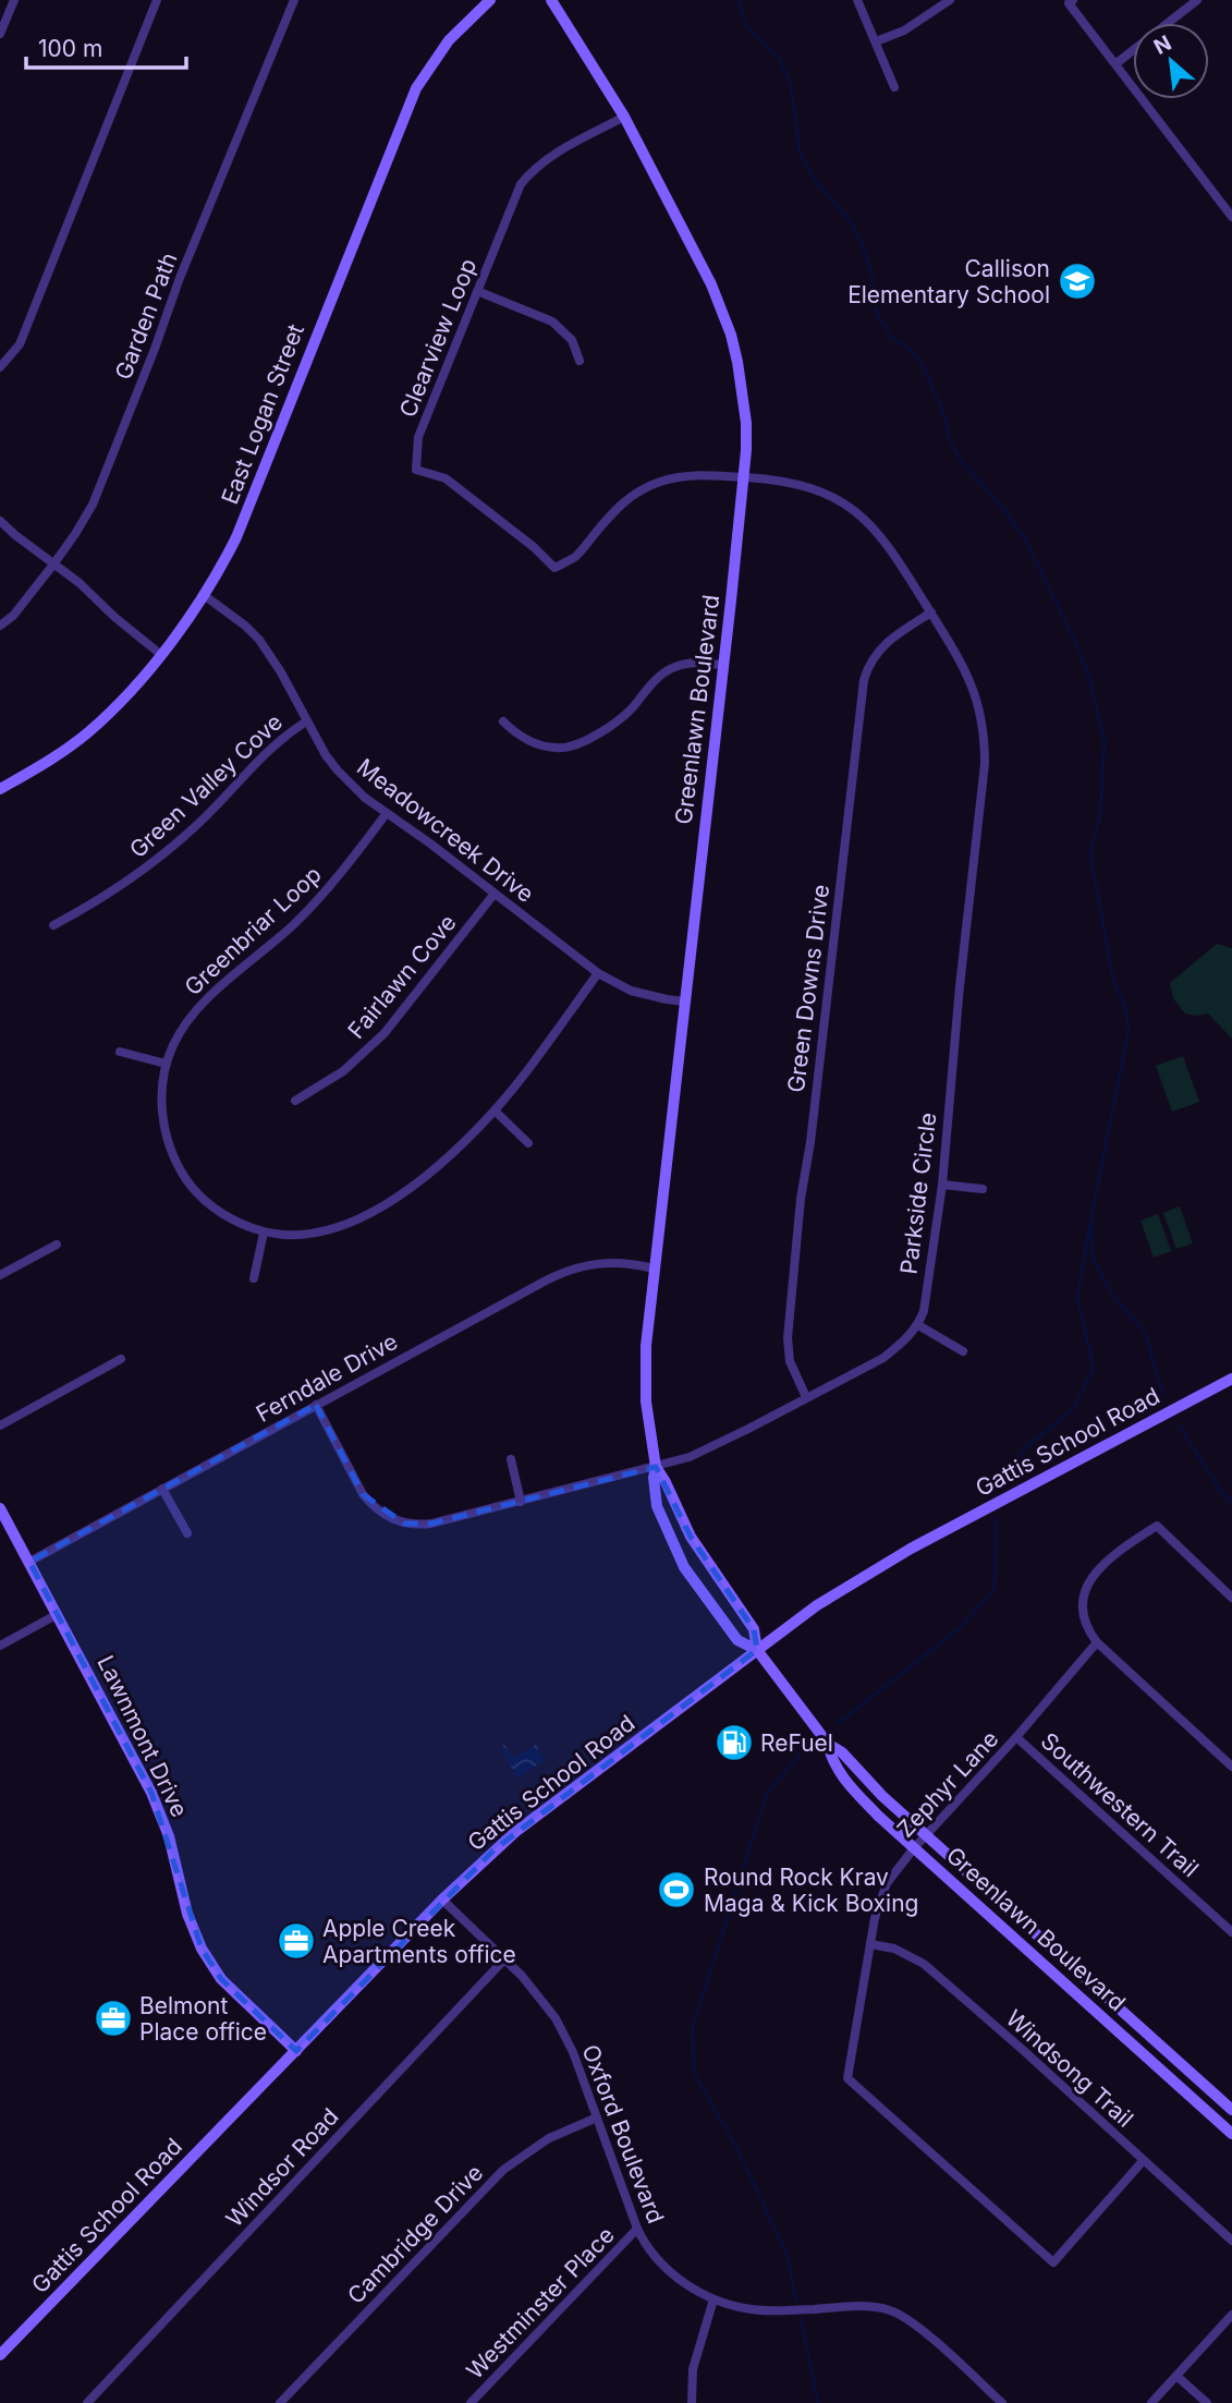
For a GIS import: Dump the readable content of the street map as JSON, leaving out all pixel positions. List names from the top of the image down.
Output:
{
  "streets": {
    "street": [
      "Garden Path",
      "Clearview Loop",
      "East Logan Street",
      "Greenlawn Boulevard",
      "Green Valley Cove",
      "Meadowcreek Drive",
      "Greenbriar Loop",
      "Fairlawn Cove",
      "Green Downs Drive",
      "Parkside Circle",
      "Ferndale Drive",
      "Gattis School Road",
      "Lawnmont Drive",
      "Zephyr Lane",
      "Southwestern Trail",
      "Windsong Trail",
      "Oxford Boulevard",
      "Windsor Road",
      "Cambridge Drive",
      "Westminster Place"
    ]
  },
  "crossings": [
    ["Clearview Loop", "Greenlawn Boulevard"],
    ["Clearview Loop", "Parkside Circle"],
    ["East Logan Street", "Meadowcreek Drive"],
    ["Greenlawn Boulevard", "Meadowcreek Drive"],
    ["Greenlawn Boulevard", "Parkside Circle"],
    ["Greenlawn Boulevard", "Ferndale Drive"],
    ["Greenlawn Boulevard", "Gattis School Road"],
    ["Greenlawn Boulevard", "Zephyr Lane"],
    ["Green Valley Cove", "Meadowcreek Drive"],
    ["Meadowcreek Drive", "Greenbriar Loop"],
    ["Meadowcreek Drive", "Fairlawn Cove"],
    ["Green Downs Drive", "Parkside Circle"],
    ["Ferndale Drive", "Lawnmont Drive"],
    ["Gattis School Road", "Lawnmont Drive"],
    ["Gattis School Road", "Oxford Boulevard"],
    ["Zephyr Lane", "Southwestern Trail"],
    ["Zephyr Lane", "Windsong Trail"],
    ["Oxford Boulevard", "Windsor Road"],
    ["Oxford Boulevard", "Cambridge Drive"],
    ["Oxford Boulevard", "Westminster Place"]
  ],
  "places": {
    "school or university": ["Callison Elementary School"],
    "fuel station": ["ReFuel"],
    "sports": ["Round Rock Krav Maga & Kick Boxing"],
    "office": ["Apple Creek Apartments office", "Belmont Place office"]
  },
  "scale_bar": "100 m",
  "north": "top left"
}
